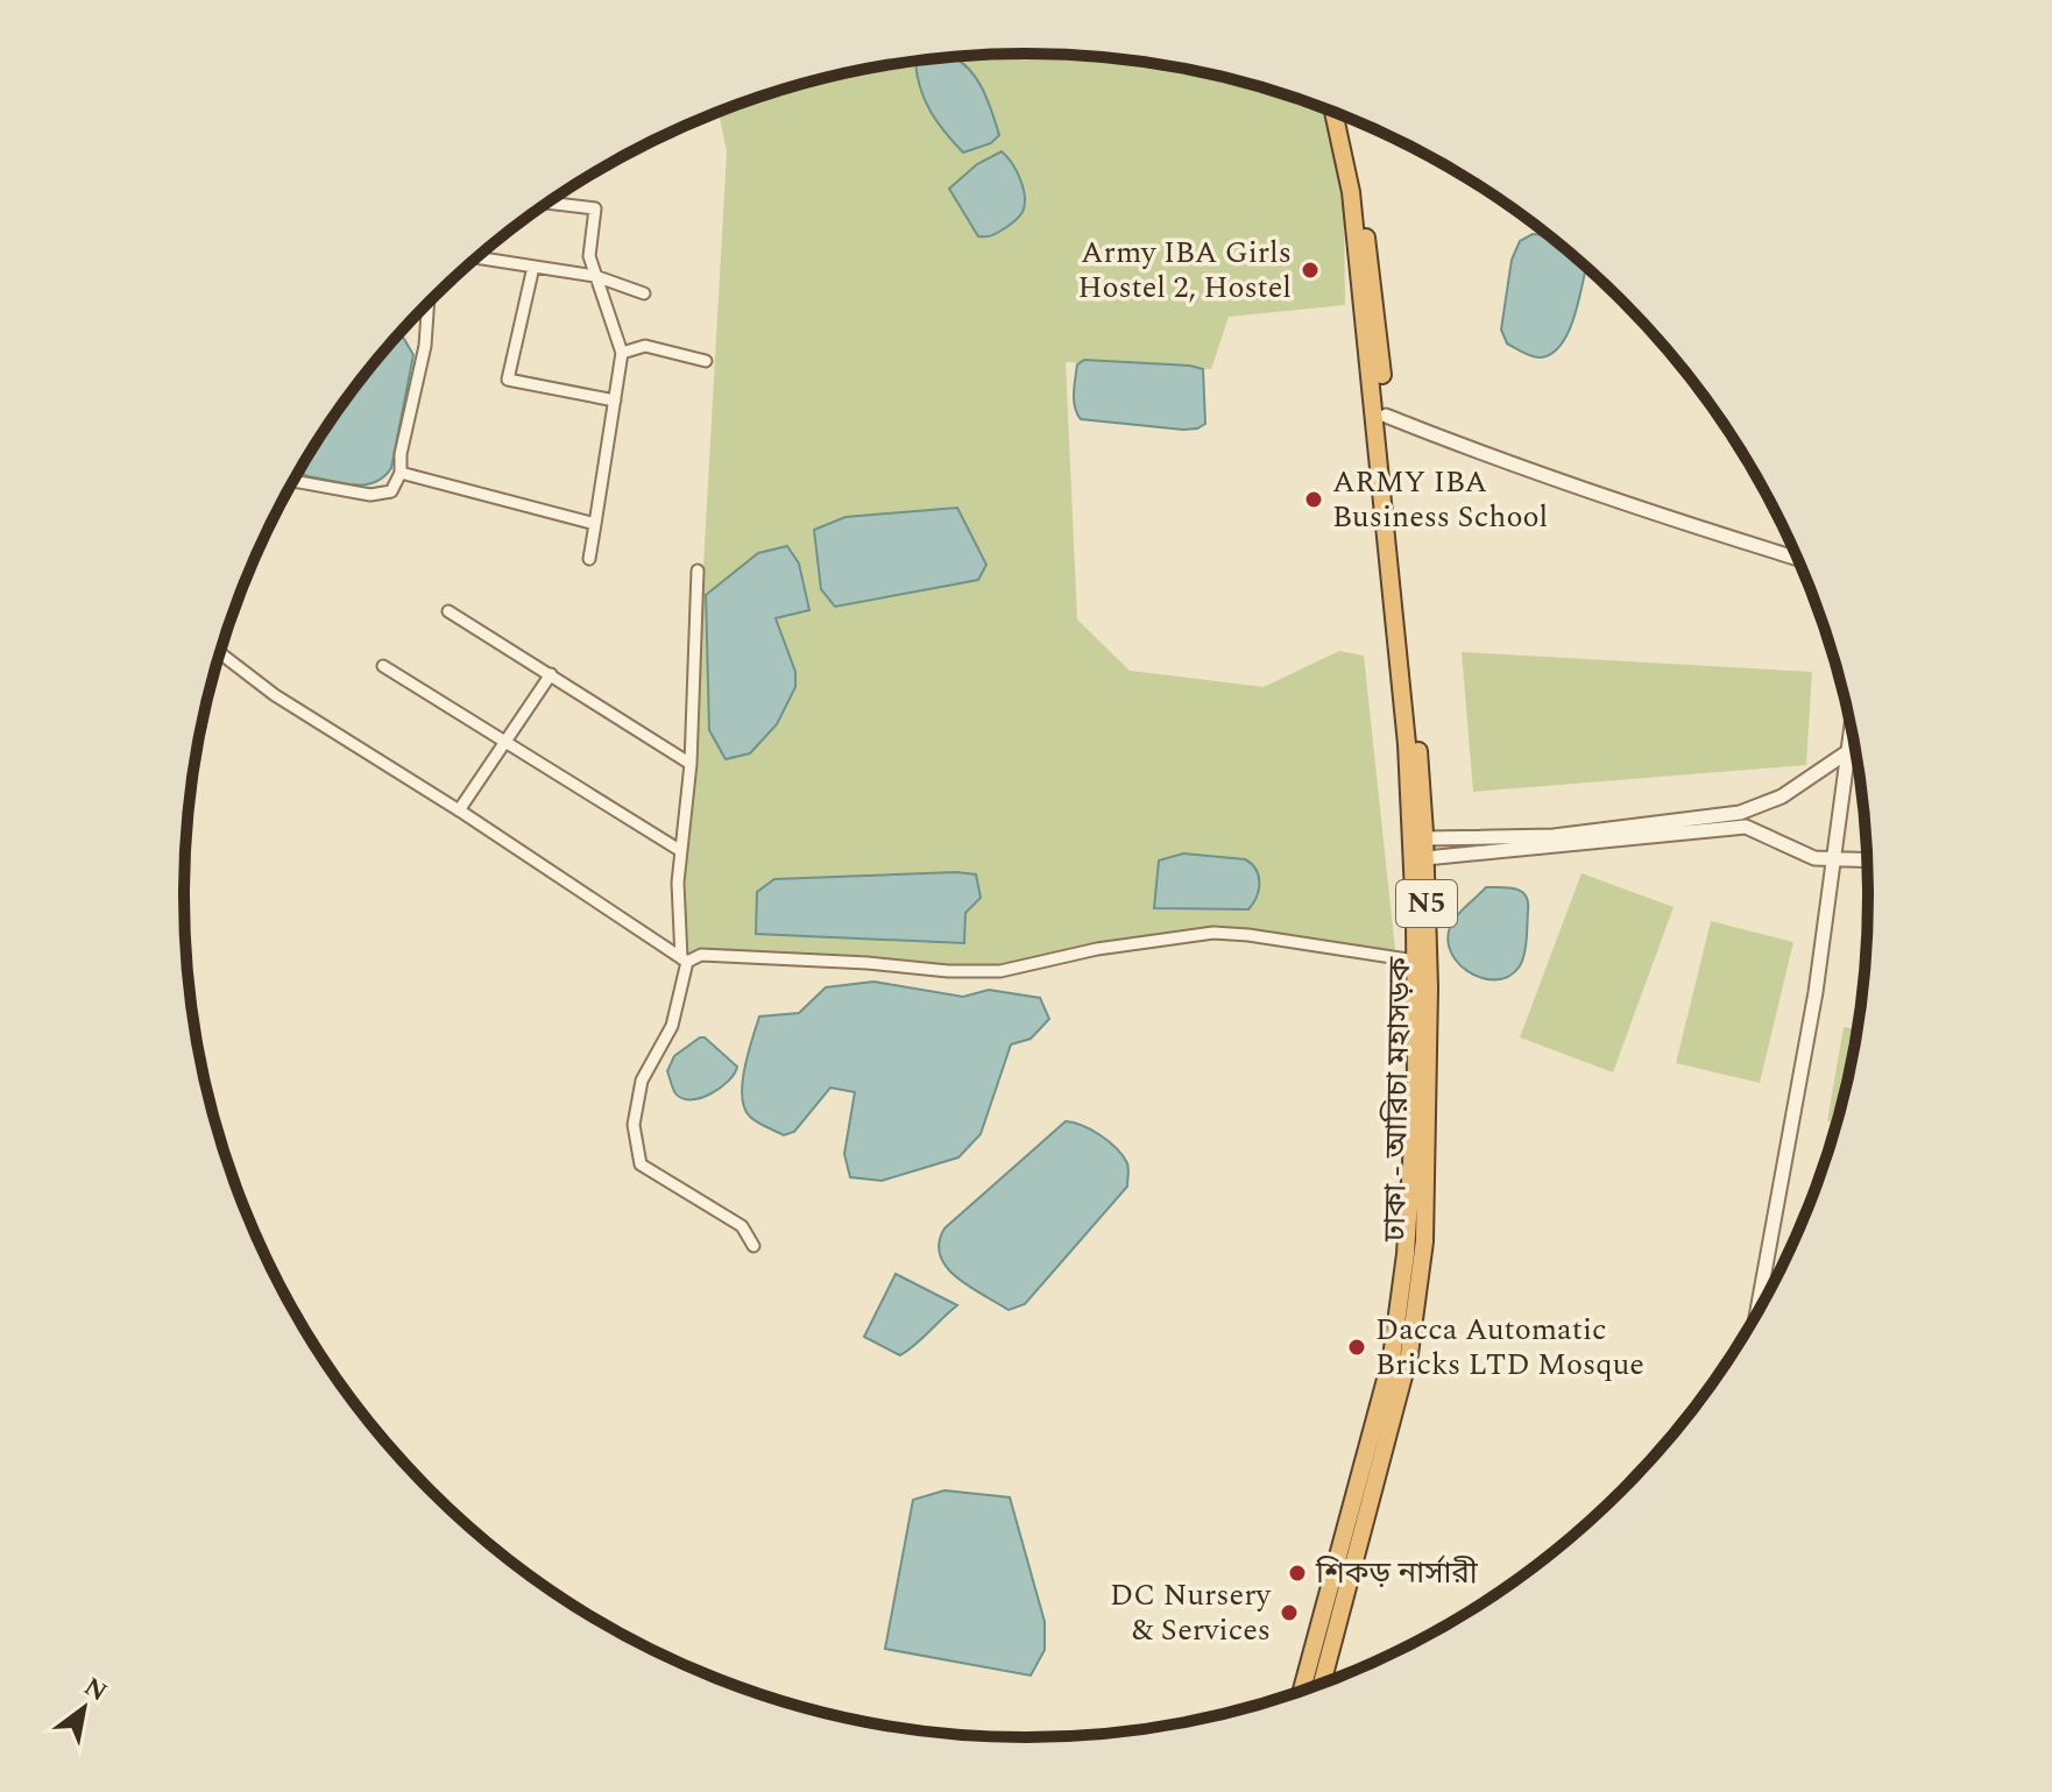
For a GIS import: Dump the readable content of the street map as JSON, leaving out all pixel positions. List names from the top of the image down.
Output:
{
  "streets": {
    "highway": ["N5", "ঢাকা - আরিচা মহাসড়ক"]
  },
  "crossings": [
    ["N5", "ঢাকা - আরিচা মহাসড়ক"]
  ],
  "places": [
    "Army IBA Girls Hostel 2, Hostel",
    "ARMY IBA Business School",
    "Dacca Automatic Bricks LTD Mosque",
    "শিকড় নার্সারী",
    "DC Nursery & Services"
  ],
  "north": "top right"
}
